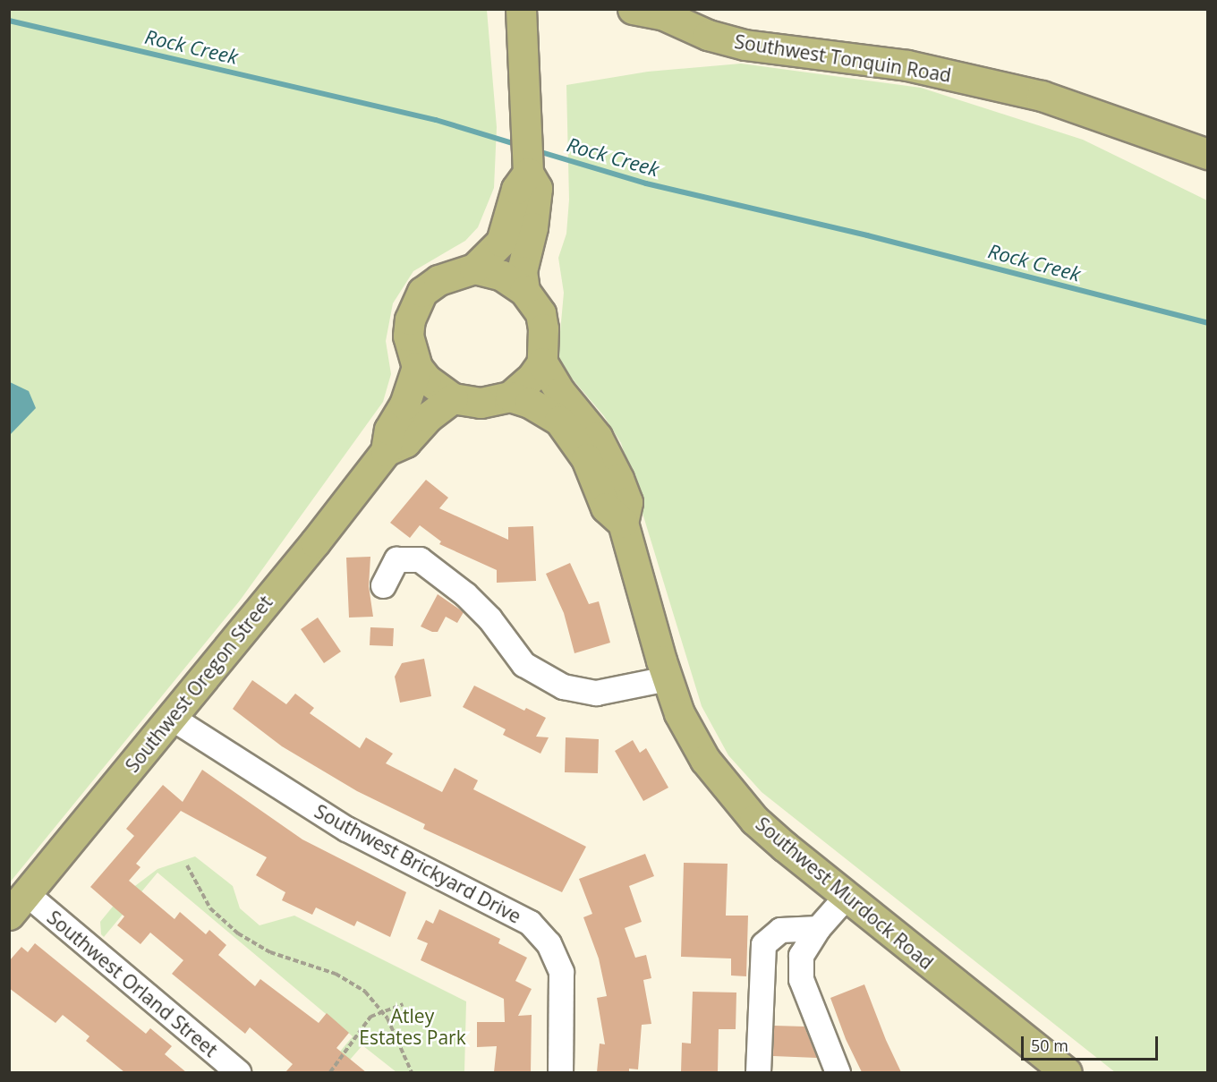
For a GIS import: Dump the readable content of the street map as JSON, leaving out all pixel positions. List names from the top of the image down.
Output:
{
  "streets": {
    "main road": ["Southwest Tonquin Road", "Southwest Oregon Street", "Southwest Murdock Road"],
    "street": ["Southwest Brickyard Drive", "Southwest Orland Street"]
  },
  "crossings": [
    ["Southwest Oregon Street", "Southwest Brickyard Drive"],
    ["Southwest Oregon Street", "Southwest Murdock Road"],
    ["Southwest Oregon Street", "Southwest Orland Street"]
  ],
  "water": ["Rock Creek"],
  "parks": ["Atley Estates Park"],
  "scale_bar": "50 m"
}
